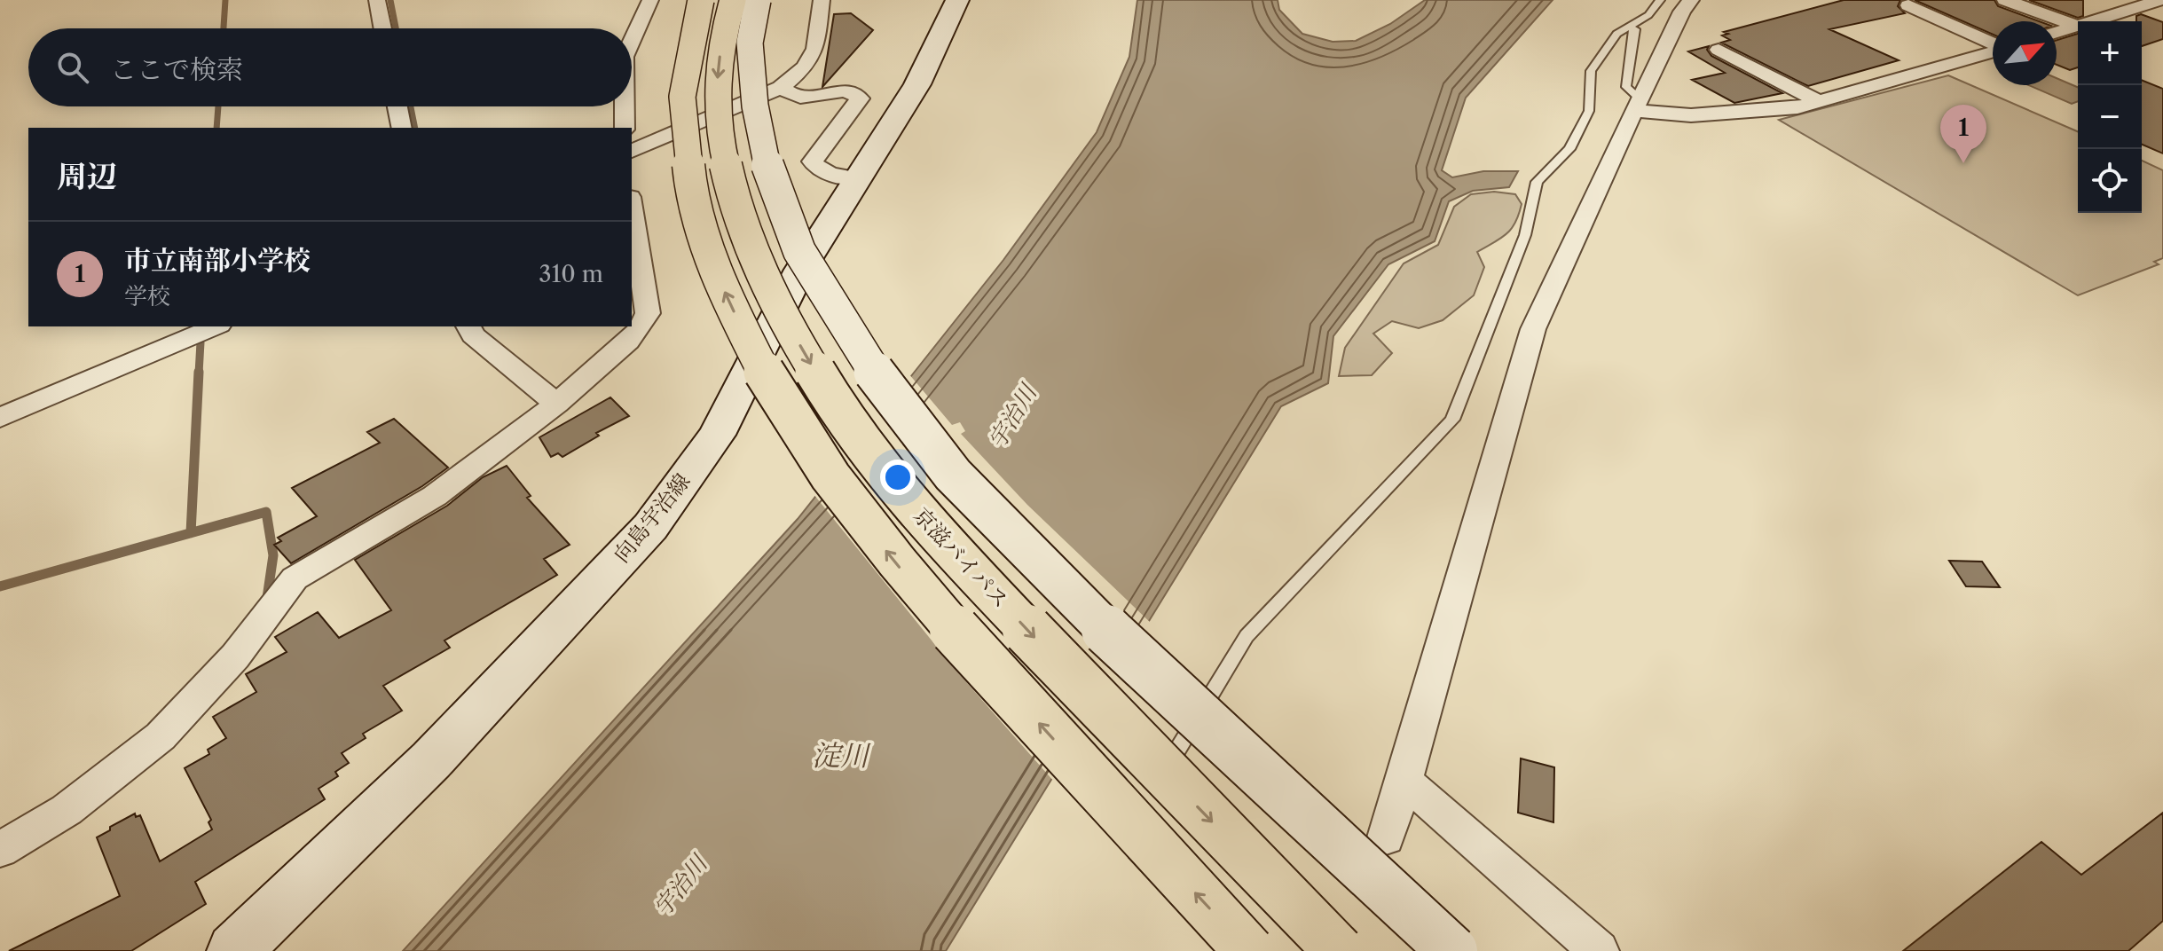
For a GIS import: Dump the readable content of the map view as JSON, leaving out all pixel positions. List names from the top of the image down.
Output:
{
  "streets": {
    "highway": ["京滋バイパス"],
    "street": ["向島宇治線"]
  },
  "water": ["宇治川", "淀川"],
  "north": "top right",
  "page": {
    "map_buttons": ["+", "−"],
    "search": "ここで検索",
    "pins": "1",
    "heading": "周辺",
    "list": [
      {
        "mark": "1",
        "name": "市立南部小学校",
        "note": "学校",
        "value": "310 m"
      }
    ]
  }
}
